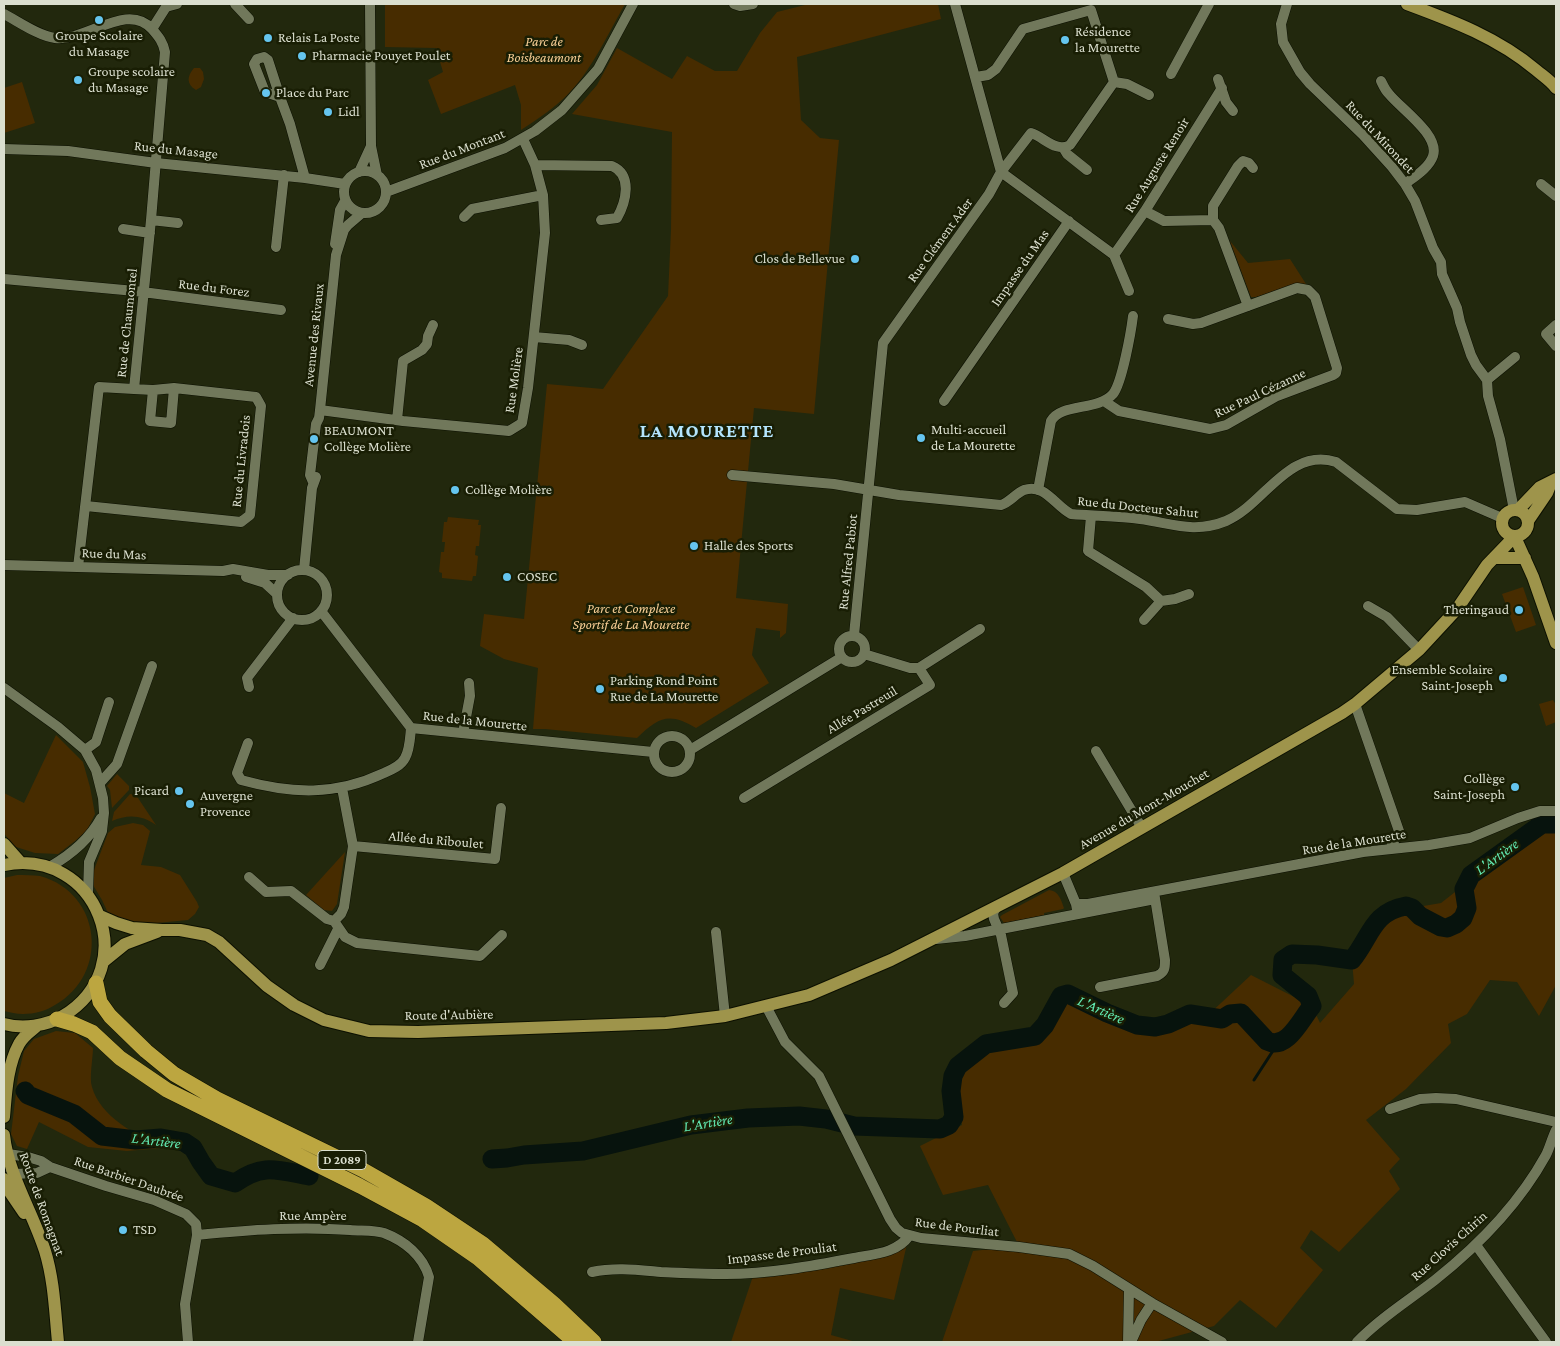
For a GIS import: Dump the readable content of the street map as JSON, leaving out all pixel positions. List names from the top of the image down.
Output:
{
  "streets": {
    "highway": ["D 2089"],
    "main road": ["Avenue du Mont-Mouchet", "Route d'Aubière", "Route de Romagnat"],
    "street": [
      "Rue du Mirondet",
      "Rue du Montant",
      "Rue du Masage",
      "Rue Auguste Renoir",
      "Rue Clément Ader",
      "Impasse du Mas",
      "Rue du Forez",
      "Rue de Chaumontel",
      "Avenue des Rivaux",
      "Rue Molière",
      "Rue Paul Cézanne",
      "Rue du Livradois",
      "Rue du Docteur Sahut",
      "Rue du Mas",
      "Rue Alfred Pabiot",
      "Allée Pastreuil",
      "Rue de la Mourette",
      "Allée du Riboulet",
      "Rue Barbier Daubrée",
      "Rue Ampère",
      "Rue de Pourliat",
      "Rue Clovis Chirin",
      "Impasse de Prouliat"
    ]
  },
  "crossings": [
    ["Rue du Mirondet", "Avenue du Mont-Mouchet"],
    ["Rue du Montant", "Rue du Masage"],
    ["Rue du Montant", "Avenue des Rivaux"],
    ["Rue du Montant", "Rue Molière"],
    ["Rue du Masage", "Rue de Chaumontel"],
    ["Rue du Masage", "Avenue des Rivaux"],
    ["Rue Clément Ader", "Rue Alfred Pabiot"],
    ["Rue du Forez", "Rue de Chaumontel"],
    ["Rue de Chaumontel", "Rue du Livradois"],
    ["Rue de Chaumontel", "Rue du Mas"],
    ["Avenue des Rivaux", "Rue Molière"],
    ["Avenue des Rivaux", "Rue du Mas"],
    ["Avenue des Rivaux", "Rue de la Mourette"],
    ["Rue du Docteur Sahut", "Avenue du Mont-Mouchet"],
    ["Rue du Mas", "Rue de la Mourette"],
    ["Rue Alfred Pabiot", "Allée Pastreuil"],
    ["Rue de la Mourette", "Avenue du Mont-Mouchet"],
    ["Avenue du Mont-Mouchet", "Route d'Aubière"],
    ["Avenue du Mont-Mouchet", "Rue de Pourliat"],
    ["Route d'Aubière", "Rue de Pourliat"],
    ["Rue Barbier Daubrée", "Route de Romagnat"],
    ["Rue Barbier Daubrée", "Rue Ampère"],
    ["Rue de Pourliat", "Impasse de Prouliat"]
  ],
  "districts": ["LA MOURETTE"],
  "water": ["L'Artière"],
  "parks": ["Parc de Boisbeaumont", "Parc et Complexe Sportif de La Mourette"],
  "places": [
    "Groupe Scolaire du Masage",
    "Relais La Poste",
    "Résidence la Mourette",
    "Pharmacie Pouyet Poulet",
    "Groupe scolaire du Masage",
    "Place du Parc",
    "Lidl",
    "Clos de Bellevue",
    "Multi-accueil de La Mourette",
    "BEAUMONT Collège Molière",
    "Collège Molière",
    "Halle des Sports",
    "COSEC",
    "Theringaud",
    "Ensemble Scolaire Saint-Joseph",
    "Parking Rond Point Rue de La Mourette",
    "Collège Saint-Joseph",
    "Picard",
    "Auvergne Provence",
    "TSD"
  ]
}
